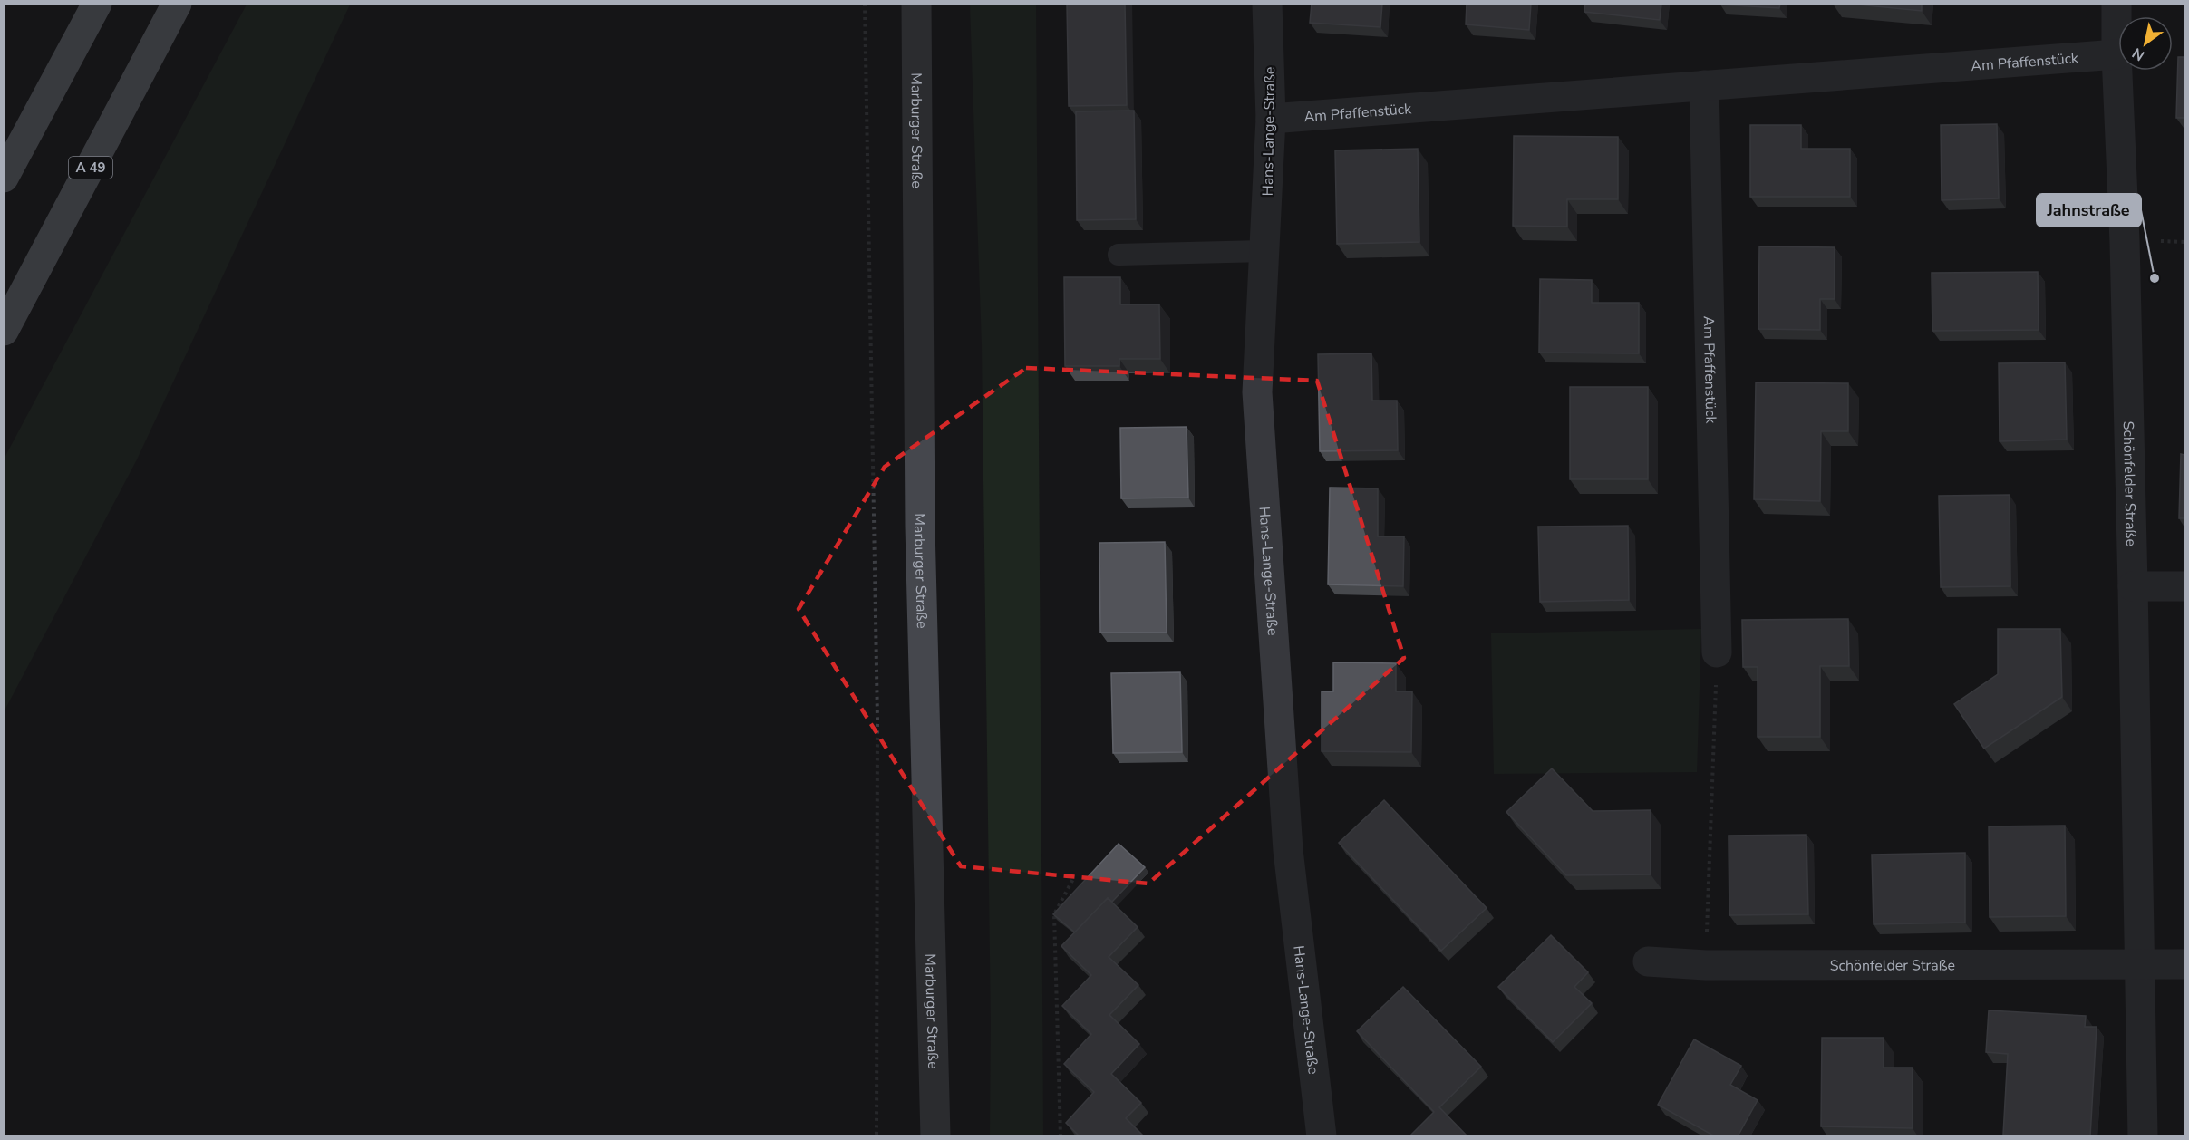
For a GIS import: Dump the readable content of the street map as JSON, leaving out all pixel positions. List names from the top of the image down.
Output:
{
  "streets": {
    "highway": ["A 49"],
    "street": [
      "Am Pfaffenstück",
      "Marburger Straße",
      "Hans-Lange-Straße",
      "Schönfelder Straße"
    ]
  },
  "crossings": [
    ["Am Pfaffenstück", "Hans-Lange-Straße"],
    ["Am Pfaffenstück", "Schönfelder Straße"]
  ],
  "places": ["Jahnstraße"],
  "north": "bottom left"
}
